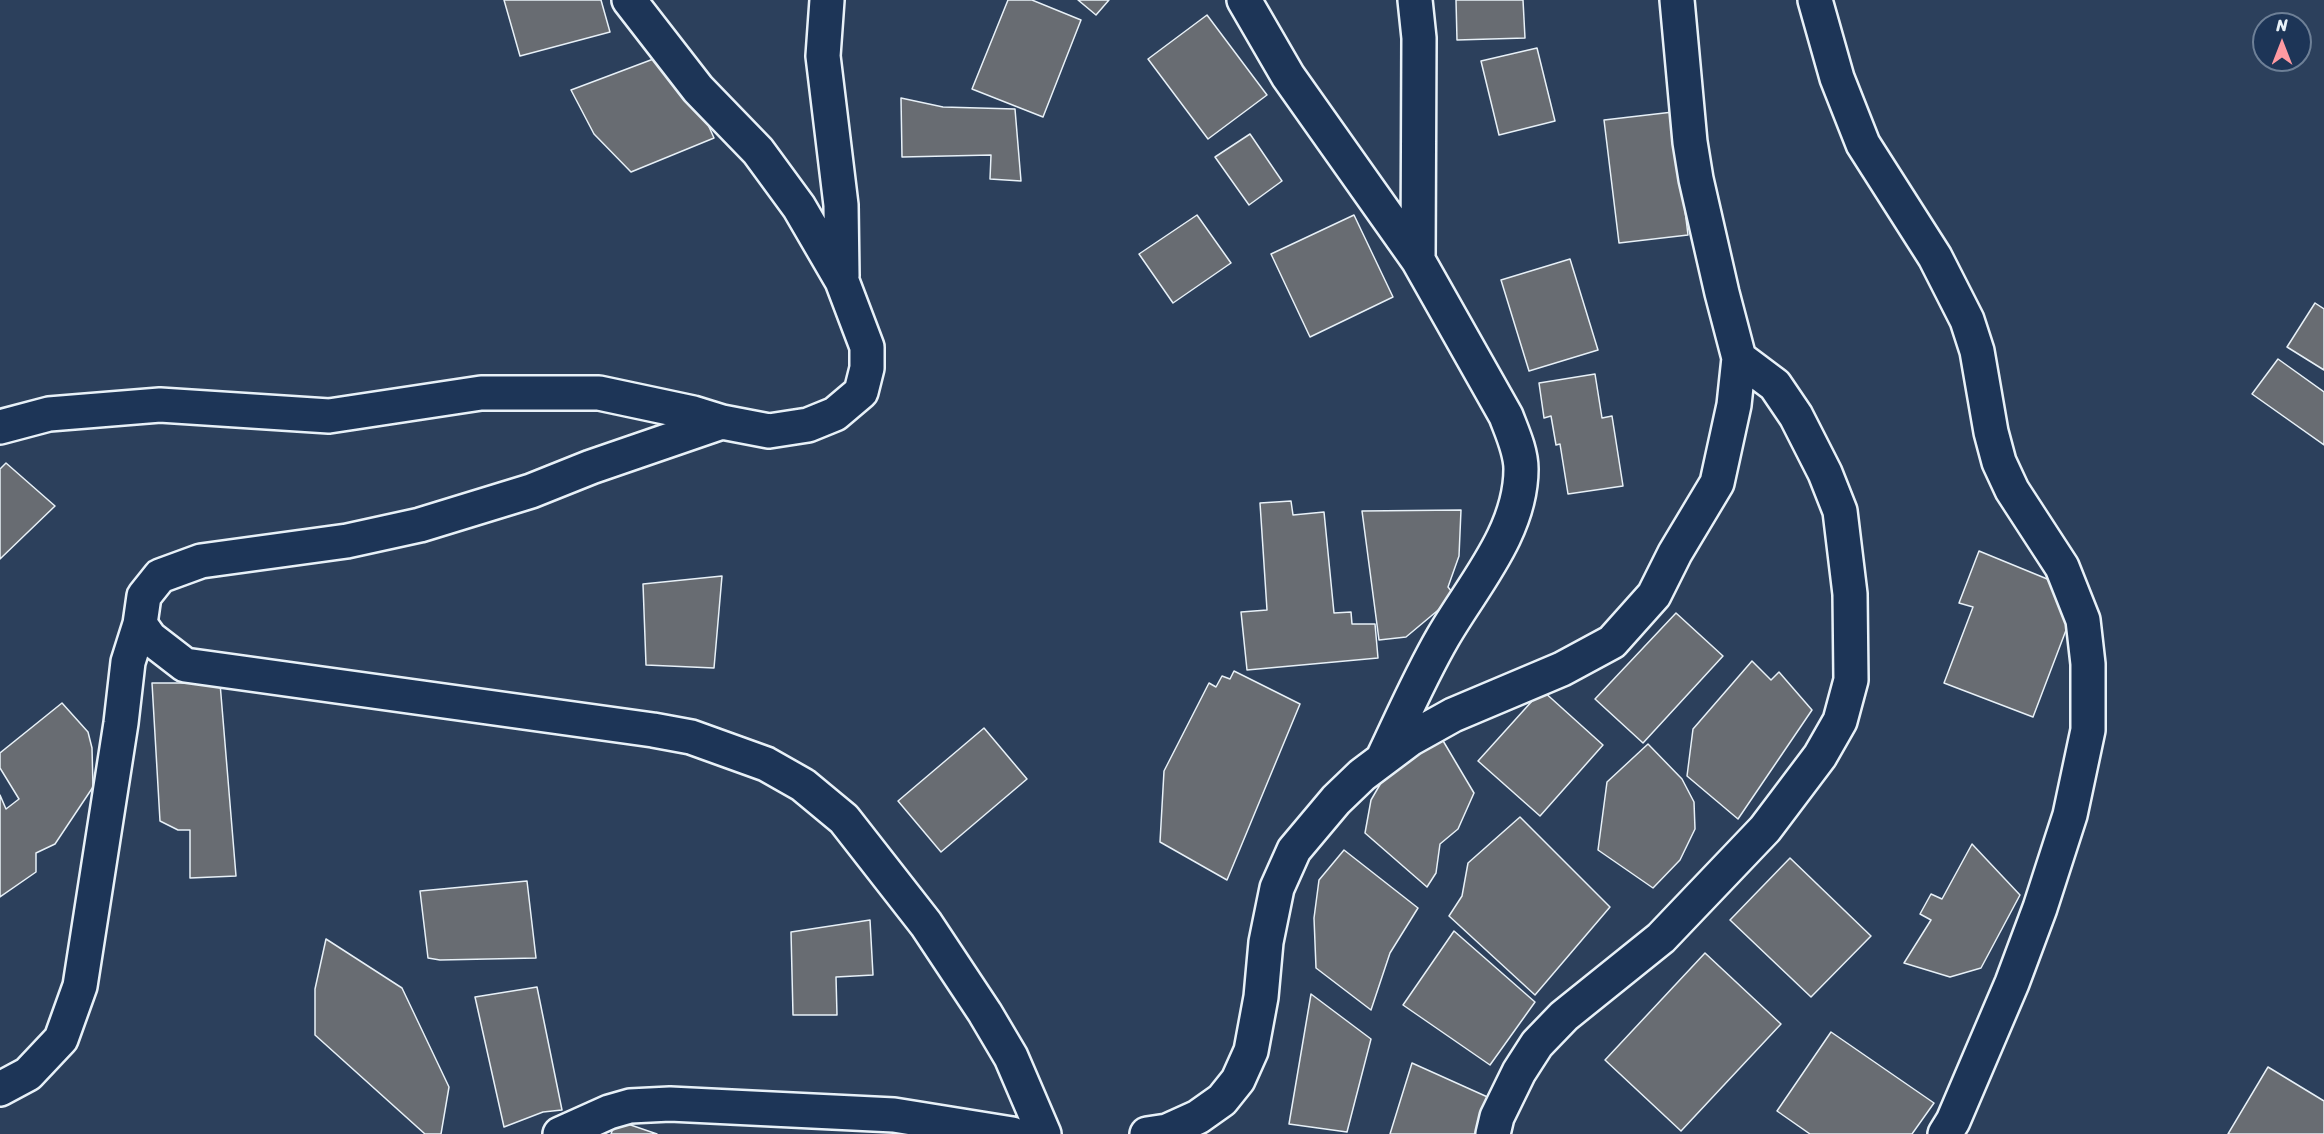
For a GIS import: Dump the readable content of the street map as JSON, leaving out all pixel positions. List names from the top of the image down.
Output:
{
  "north": "top"
}
